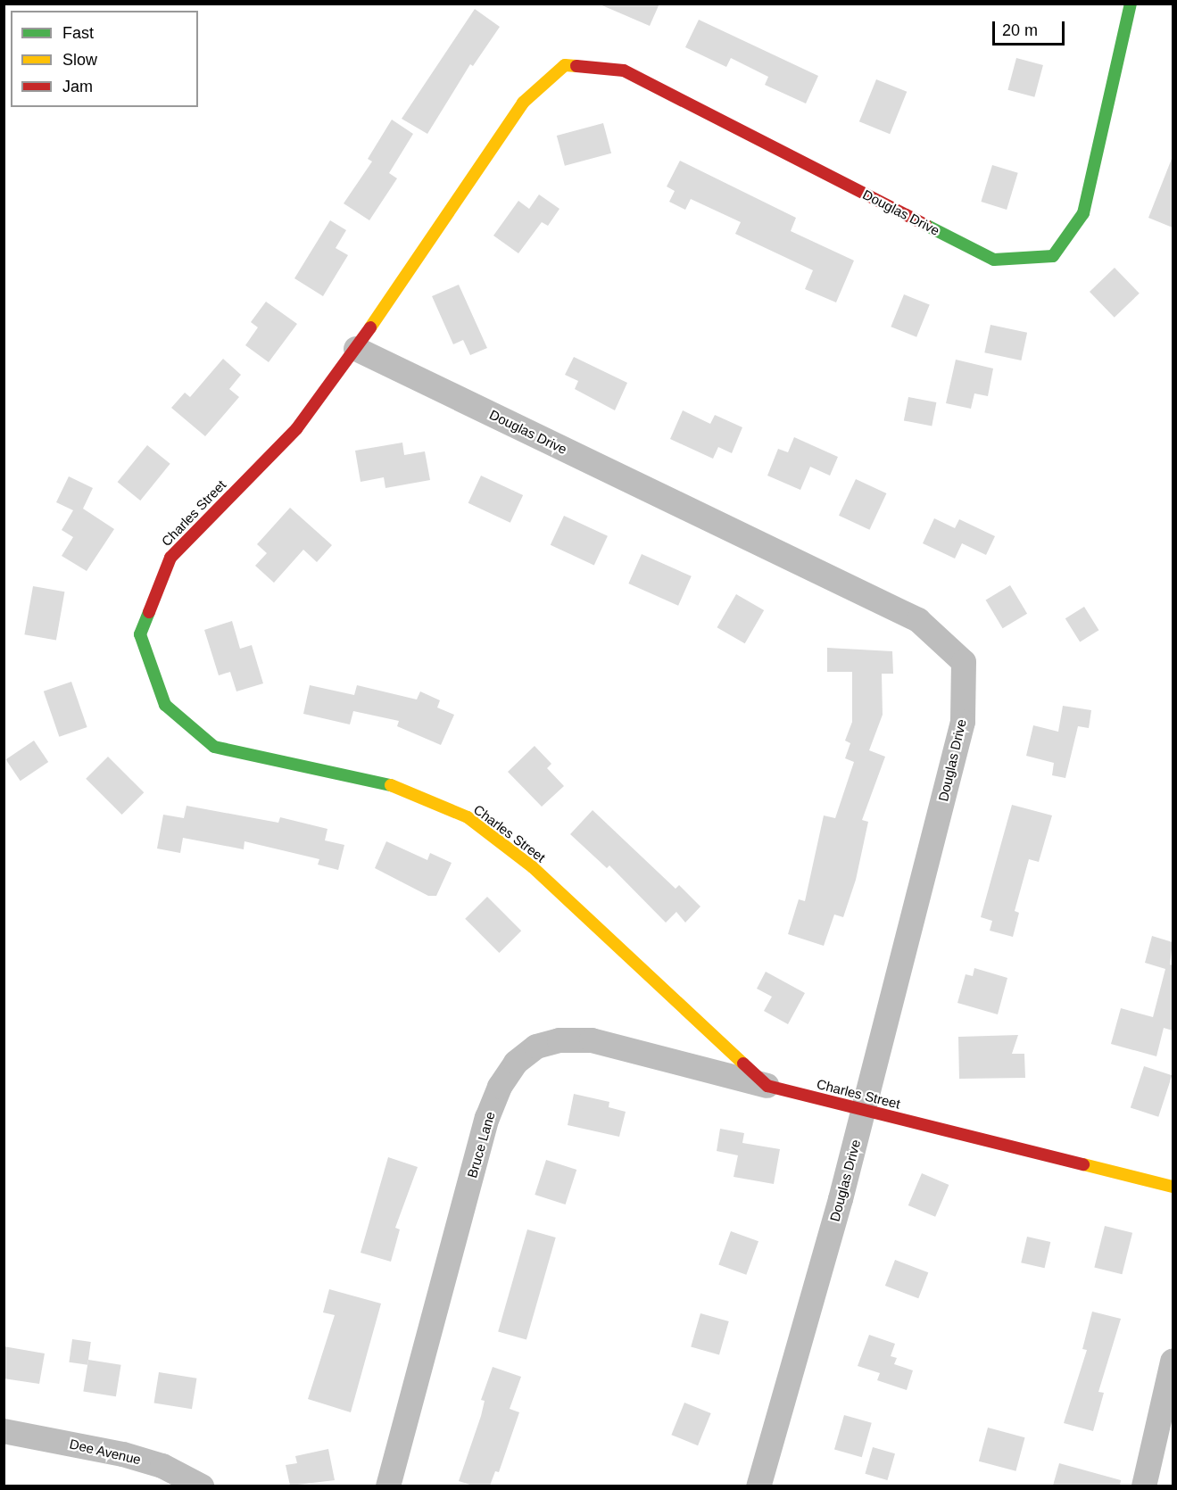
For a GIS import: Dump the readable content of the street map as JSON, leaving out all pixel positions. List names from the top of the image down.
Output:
{
  "streets": {
    "street": [
      "Douglas Drive",
      "Charles Street",
      "Bruce Lane",
      "Dee Avenue"
    ]
  },
  "crossings": [
    ["Douglas Drive", "Charles Street"],
    ["Charles Street", "Bruce Lane"]
  ],
  "legend": ["Fast", "Slow", "Jam"],
  "scale_bar": "20 m"
}
